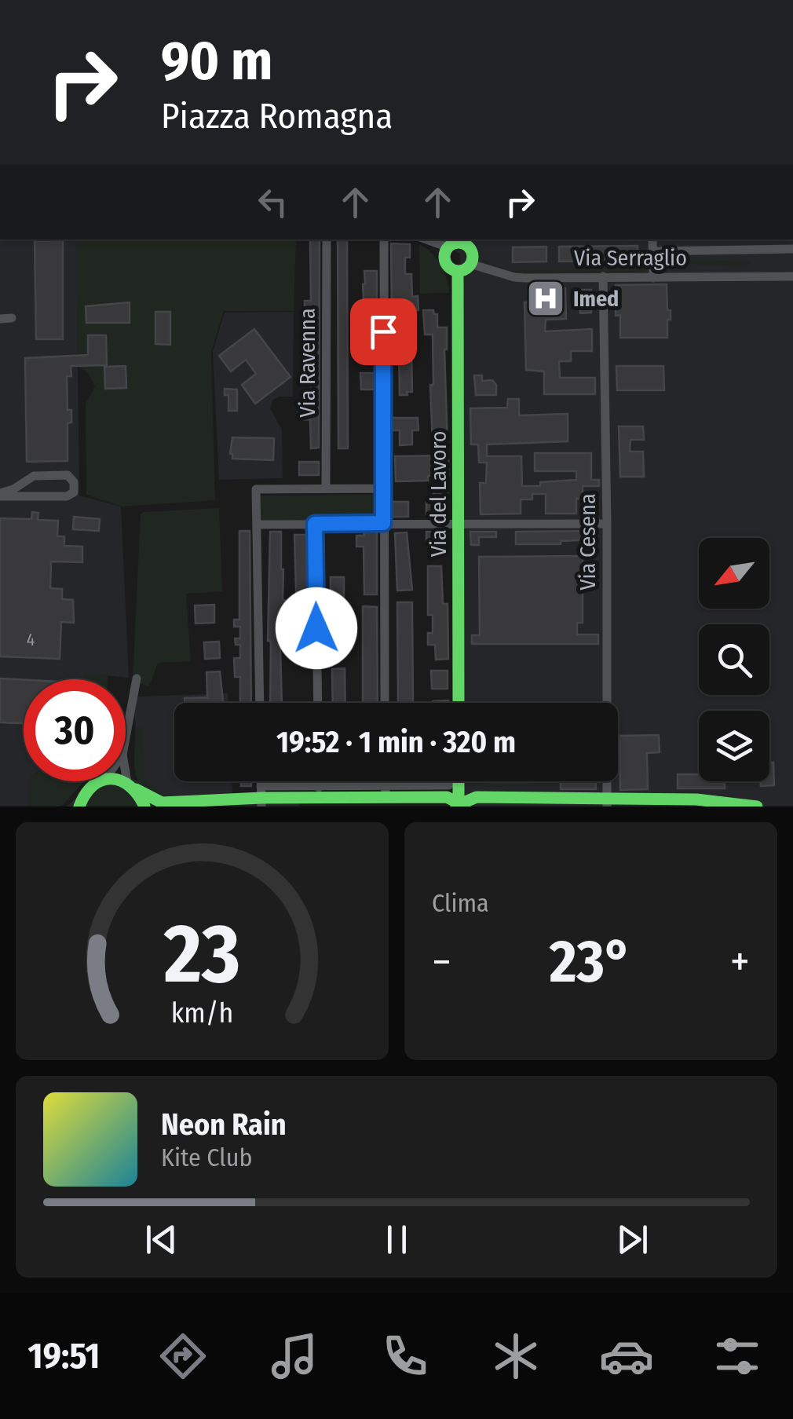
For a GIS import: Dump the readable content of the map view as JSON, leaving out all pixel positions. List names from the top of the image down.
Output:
{
  "streets": {
    "street": [
      "Via Serraglio",
      "Via Ravenna",
      "Via del Lavoro",
      "Via Cesena"
    ]
  },
  "crossings": [
    ["Via Serraglio", "Via del Lavoro"],
    ["Via Serraglio", "Via Cesena"]
  ],
  "places": {
    "hospital": ["Imed"]
  },
  "house_numbers": ["4"],
  "north": "bottom left",
  "page": {
    "turn": ["90 m", "Piazza Romagna"],
    "limit": "30",
    "trip": "19:52 · 1 min · 320 m",
    "tile": "Clima",
    "heat": ["−", "23°", "+"],
    "song": ["Neon Rain", "Kite Club"],
    "tabs": "19:51",
    "gauge": ["23", "km/h"]
  }
}
